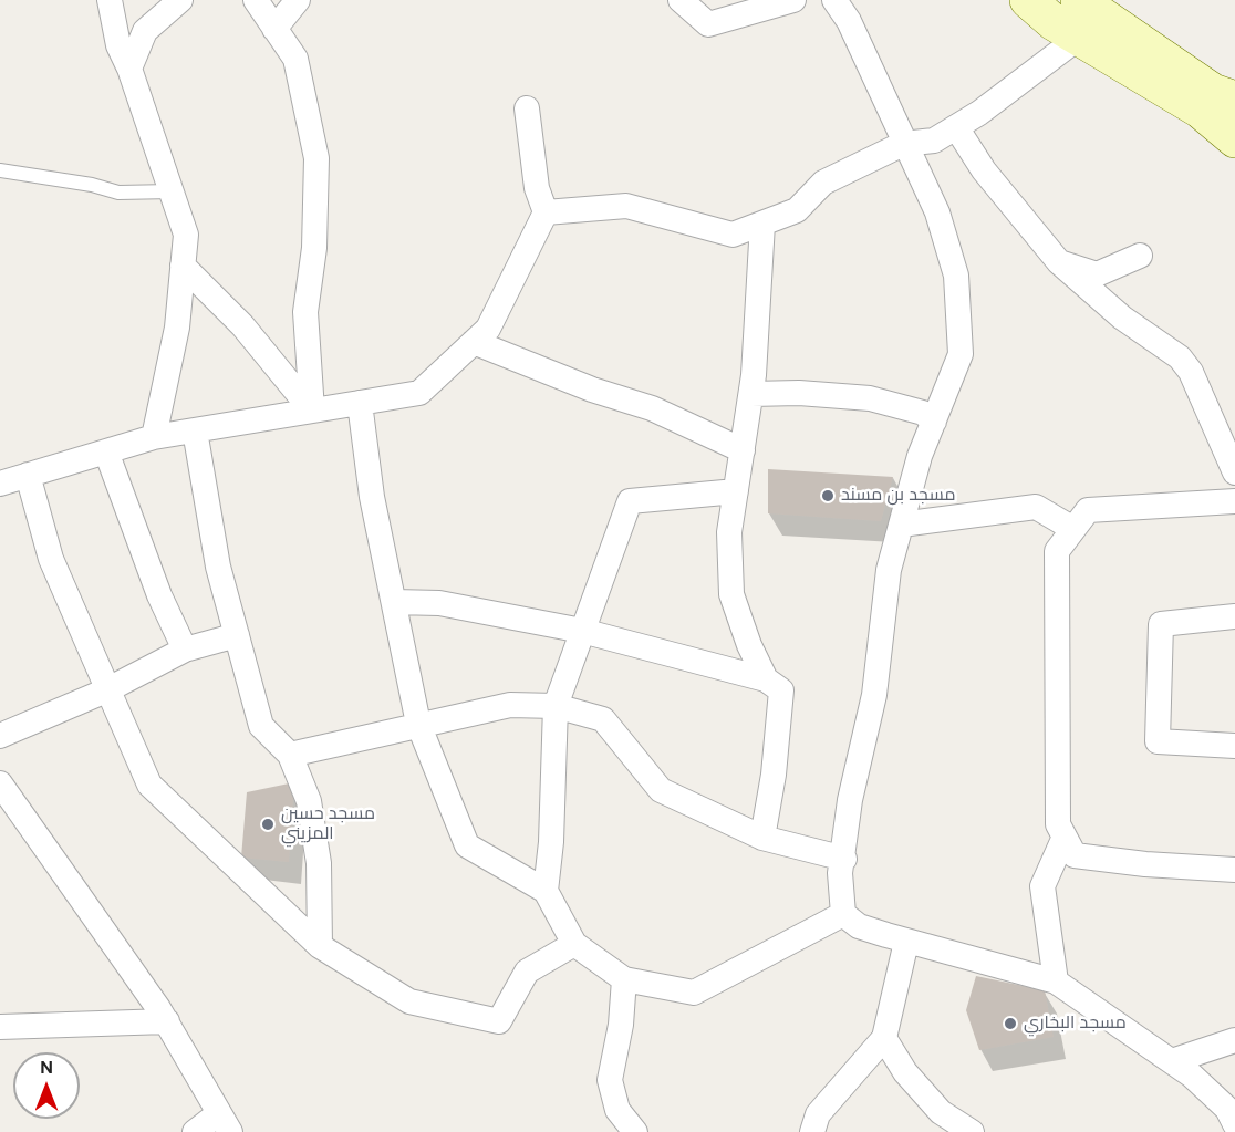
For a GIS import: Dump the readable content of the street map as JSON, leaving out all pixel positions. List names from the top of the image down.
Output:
{
  "places": ["مسجد بن مسند", "مسجد حسين المزيني", "مسجد البخاري"],
  "north": "top"
}
